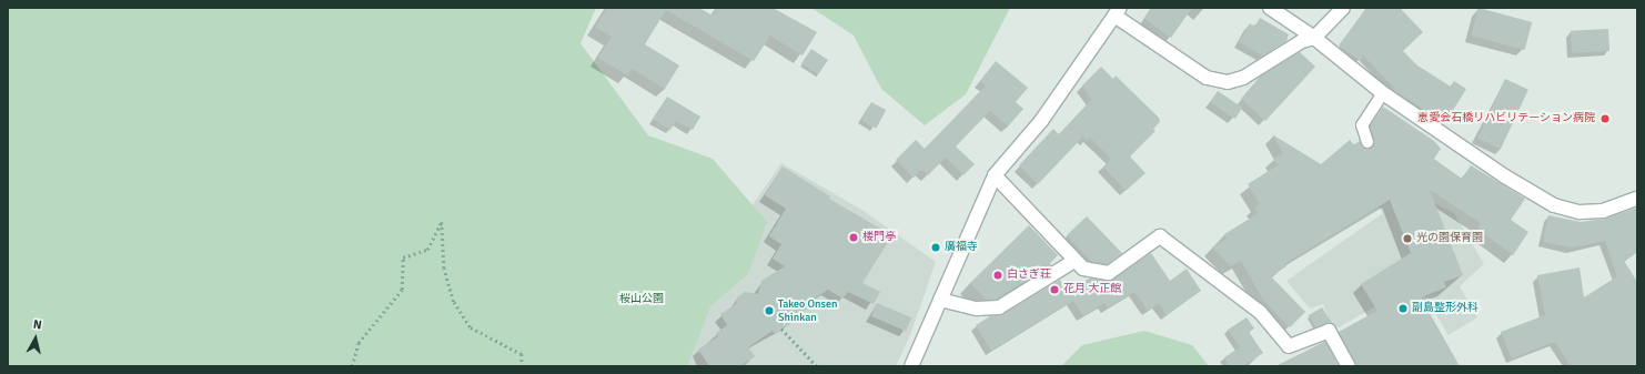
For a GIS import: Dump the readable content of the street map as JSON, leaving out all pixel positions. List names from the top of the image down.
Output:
{
  "parks": ["桜山公園"],
  "places": [
    "恵愛会石橋リハビリテーション病院",
    "楼門亭",
    "光の園保育園",
    "廣福寺",
    "白さぎ荘",
    "花月 大正館",
    "副島整形外科",
    "Takeo Onsen Shinkan"
  ],
  "north": "top"
}
